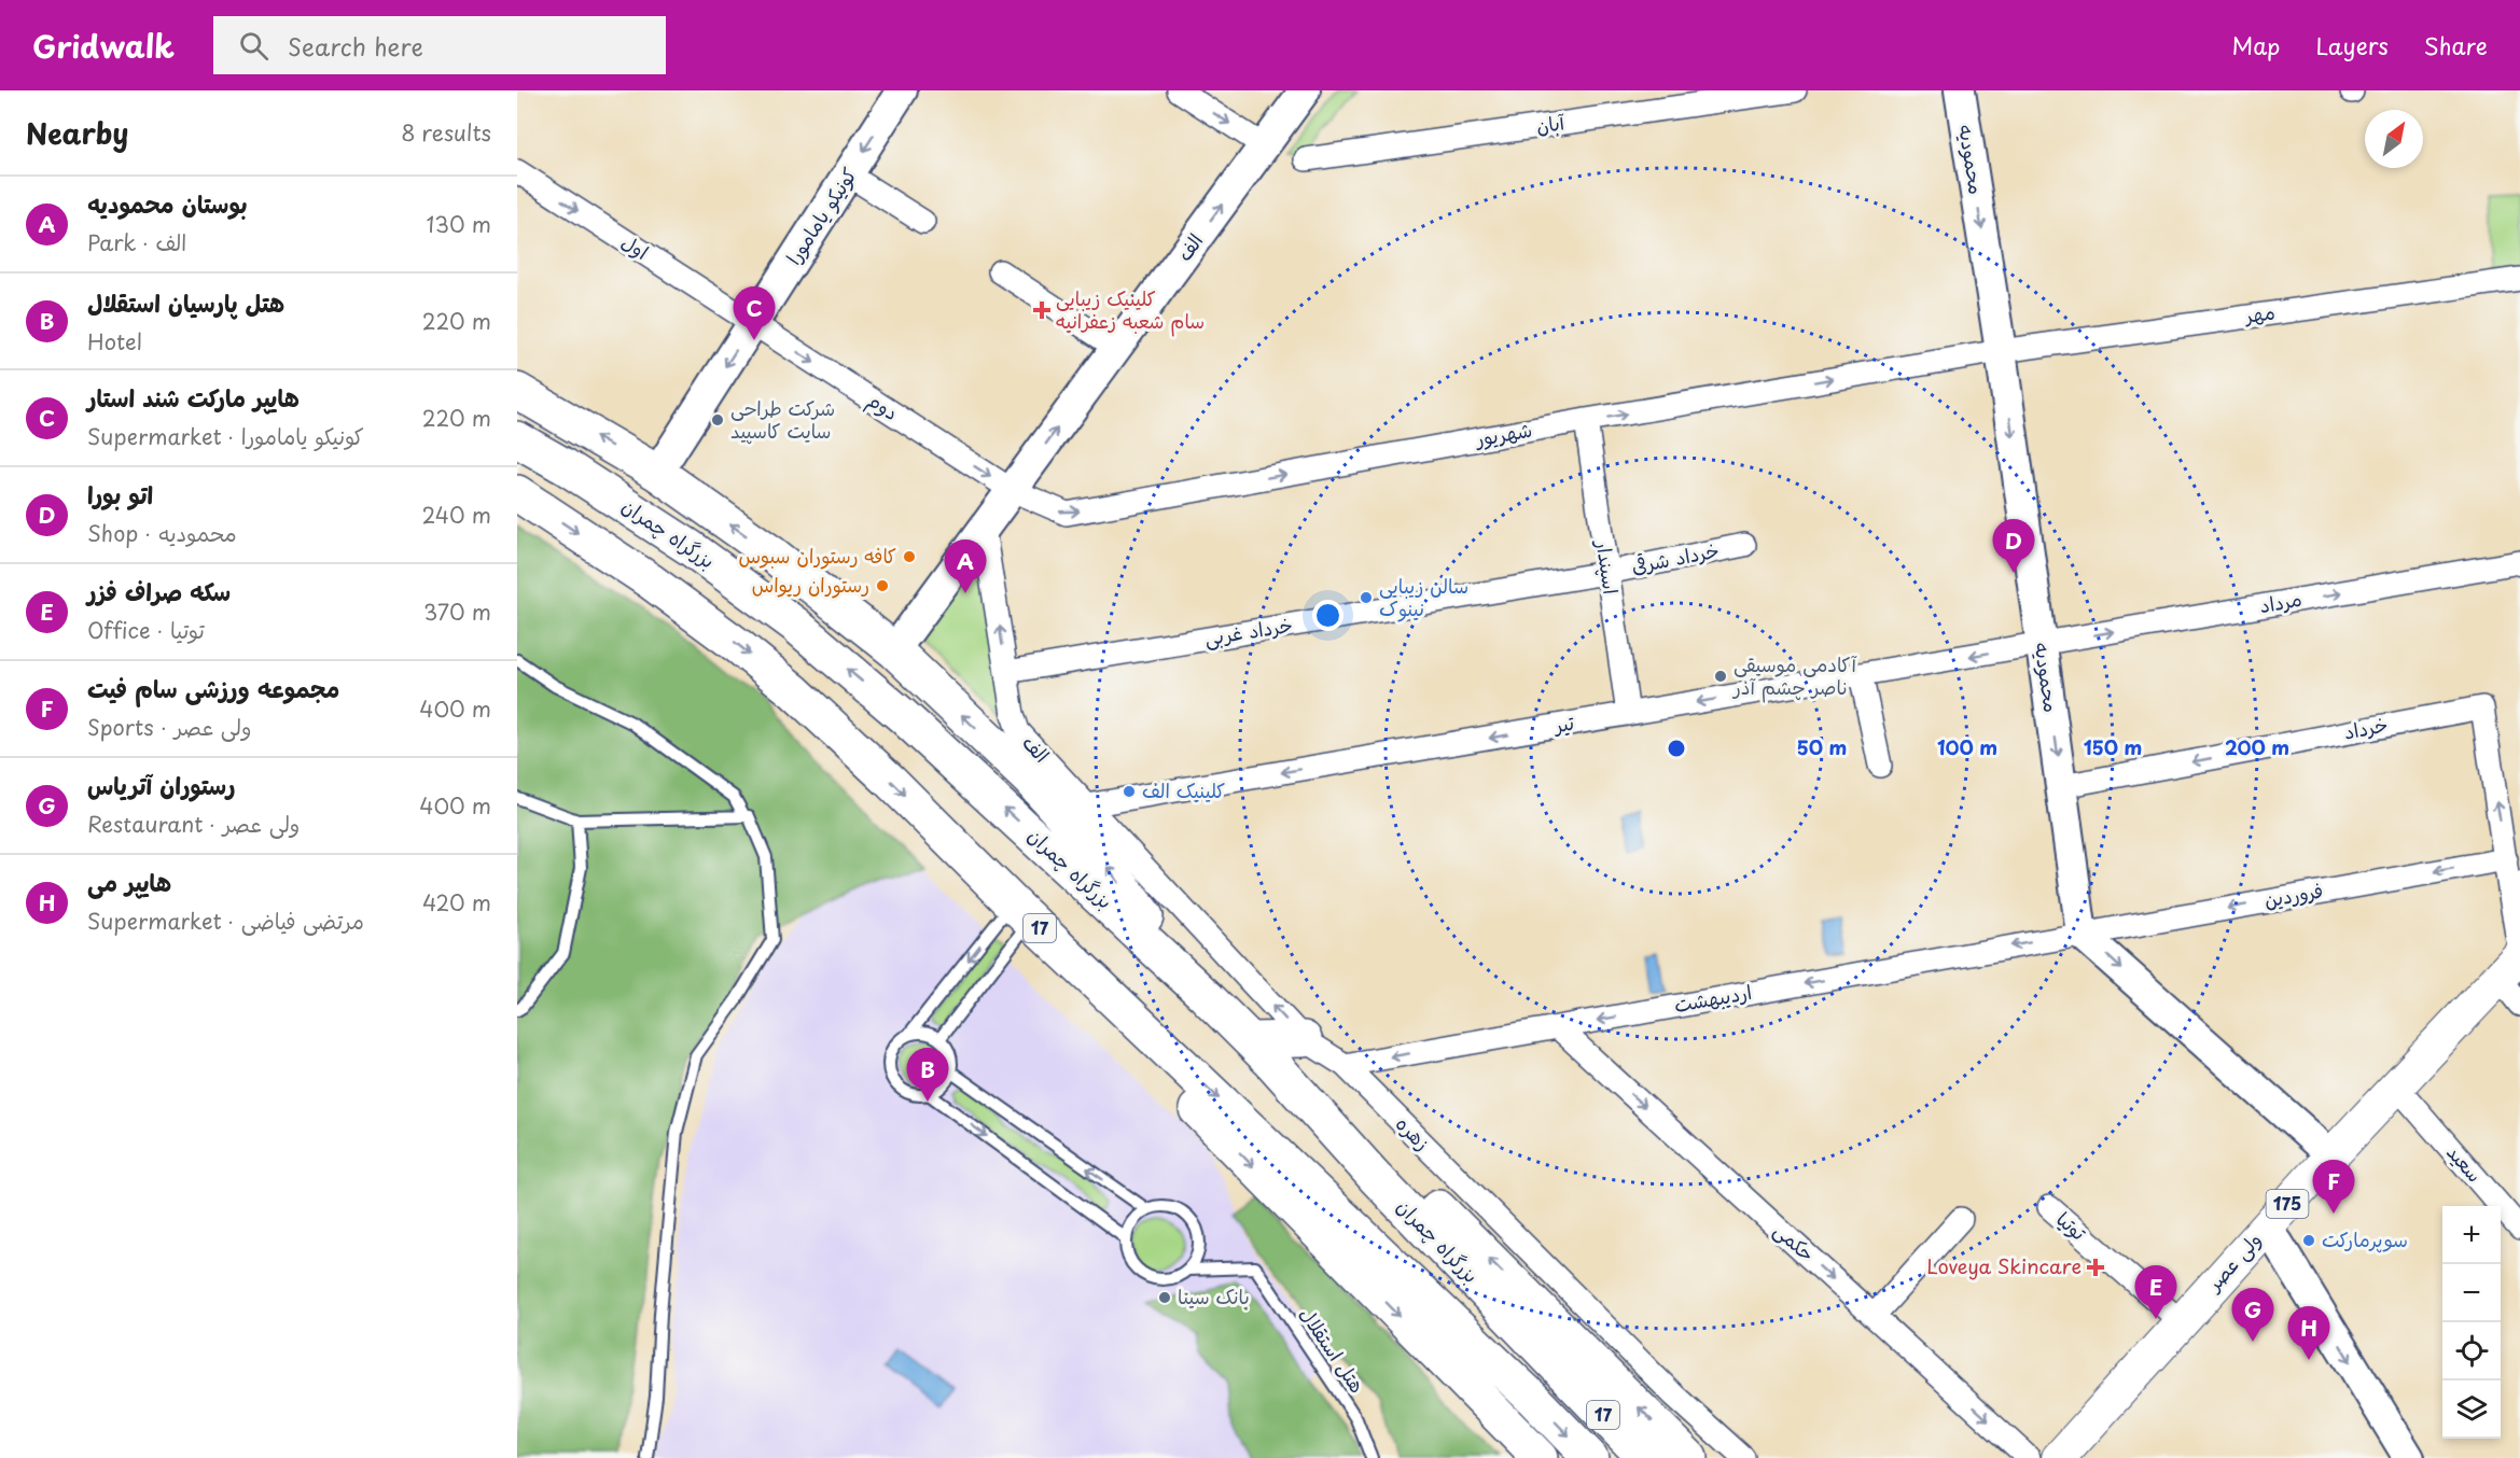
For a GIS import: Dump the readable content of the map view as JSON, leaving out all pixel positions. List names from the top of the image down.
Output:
{
  "streets": {
    "highway": ["بزرگراه چمران", "17"],
    "main road": ["175", "ولی عصر"],
    "street": [
      "آبان",
      "محمودیه",
      "کونیکو یامامورا",
      "اول",
      "الف",
      "مهر",
      "دوم",
      "شهریور",
      "خرداد شرقی",
      "اسپندار",
      "مرداد",
      "خرداد غربی",
      "تیر",
      "خرداد",
      "فروردین",
      "اردیبهشت",
      "زهره",
      "سعید",
      "توتیا",
      "حکمی"
    ],
    "lane": ["هتل استقلال"]
  },
  "crossings": [
    ["محمودیه", "مهر"],
    ["محمودیه", "شهریور"],
    ["محمودیه", "مرداد"],
    ["محمودیه", "تیر"],
    ["محمودیه", "خرداد"],
    ["محمودیه", "فروردین"],
    ["محمودیه", "اردیبهشت"],
    ["کونیکو یامامورا", "اول"],
    ["کونیکو یامامورا", "دوم"],
    ["اول", "دوم"],
    ["الف", "دوم"],
    ["الف", "شهریور"],
    ["الف", "خرداد غربی"],
    ["الف", "تیر"],
    ["الف", "زهره"],
    ["مهر", "شهریور"],
    ["دوم", "شهریور"],
    ["شهریور", "اسپندار"],
    ["خرداد شرقی", "اسپندار"],
    ["خرداد شرقی", "خرداد غربی"],
    ["اسپندار", "خرداد غربی"],
    ["اسپندار", "تیر"],
    ["مرداد", "تیر"],
    ["تیر", "زهره"],
    ["خرداد", "فروردین"],
    ["فروردین", "اردیبهشت"],
    ["اردیبهشت", "زهره"],
    ["اردیبهشت", "حکمی"],
    ["سعید", "ولی عصر"],
    ["توتیا", "ولی عصر"]
  ],
  "one_way": [
    "محمودیه",
    "کونیکو یامامورا",
    "اول",
    "الف",
    "شهریور",
    "مرداد",
    "تیر",
    "فروردین",
    "اردیبهشت",
    "حکمی"
  ],
  "places": {
    "health": ["کلینیک زیبایی سام شعبه زعفرانیه", "Loveya Skincare"],
    "other": [
      "شرکت طراحی سایت کاسپید",
      "کافه رستوران سبوس",
      "رستوران ریواس",
      "سالن زیبایی نینوک",
      "آکادمی موسیقی ناصر چشم آذر",
      "کلینیک الف",
      "سوپرمارکت",
      "بانک سینا"
    ]
  },
  "north": "top right",
  "page": {
    "header": "Gridwalk",
    "search": "Search here",
    "nav": ["Map", "Layers", "Share"],
    "heading": ["Nearby", "8 results"],
    "list": [
      {
        "mark": "A",
        "name": "بوستان محمودیه",
        "note": "Park · الف",
        "value": "130 m"
      },
      {
        "mark": "B",
        "name": "هتل پارسیان استقلال",
        "note": "Hotel",
        "value": "220 m"
      },
      {
        "mark": "C",
        "name": "هایپر مارکت شند استار",
        "note": "Supermarket · کونیکو یامامورا",
        "value": "220 m"
      },
      {
        "mark": "D",
        "name": "اتو بورا",
        "note": "Shop · محمودیه",
        "value": "240 m"
      },
      {
        "mark": "E",
        "name": "سکه صراف فزر",
        "note": "Office · توتیا",
        "value": "370 m"
      },
      {
        "mark": "F",
        "name": "مجموعه ورزشی سام فیت",
        "note": "Sports · ولی عصر",
        "value": "400 m"
      },
      {
        "mark": "G",
        "name": "رستوران آتریاس",
        "note": "Restaurant · ولی عصر",
        "value": "400 m"
      },
      {
        "mark": "H",
        "name": "هایپر می",
        "note": "Supermarket · مرتضی فیاضی",
        "value": "420 m"
      }
    ],
    "pins": [
      "C",
      "D",
      "A",
      "B",
      "F",
      "E",
      "G",
      "H"
    ],
    "map_buttons": ["+", "−"]
  },
  "rings": [
    "50 m",
    "100 m",
    "150 m",
    "200 m"
  ]
}
